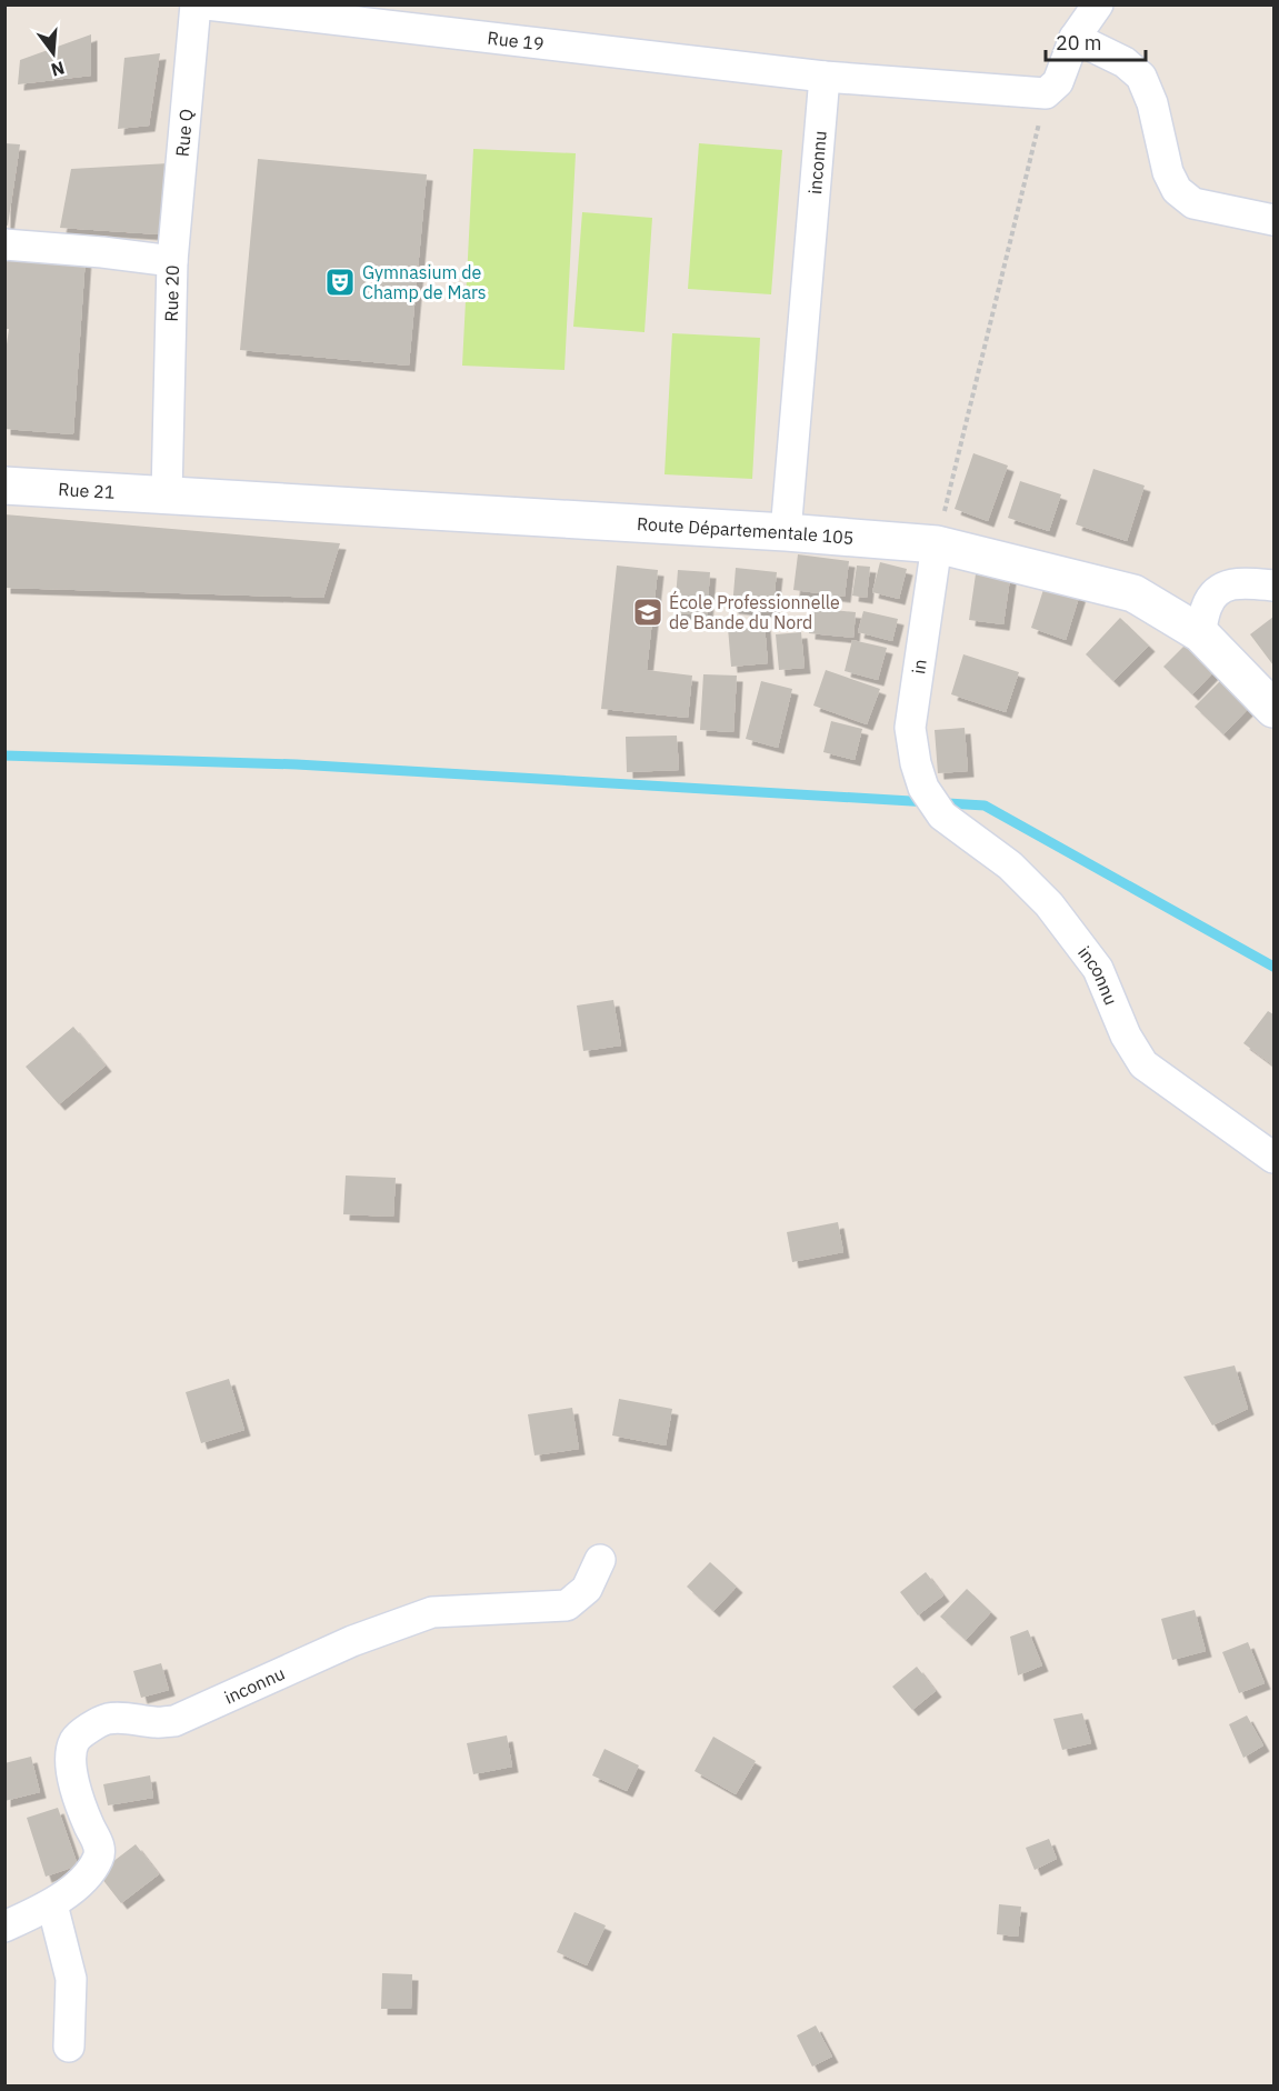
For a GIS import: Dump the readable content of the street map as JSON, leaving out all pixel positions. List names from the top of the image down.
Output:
{
  "streets": {
    "street": [
      "Rue 19",
      "Rue Q",
      "inconnu",
      "Rue 20",
      "Rue 21",
      "Route Départementale 105",
      "in"
    ]
  },
  "crossings": [
    ["Rue 19", "inconnu"],
    ["Rue Q", "Rue 20"],
    ["inconnu", "Route Départementale 105"],
    ["inconnu", "in"],
    ["Rue 20", "Rue 21"],
    ["Rue 20", "Route Départementale 105"],
    ["Rue 21", "Route Départementale 105"],
    ["Route Départementale 105", "in"]
  ],
  "places": {
    "theatre": ["Gymnasium de Champ de Mars"],
    "school or university": ["École Professionnelle de Bande du Nord"]
  },
  "scale_bar": "20 m",
  "north": "bottom"
}
